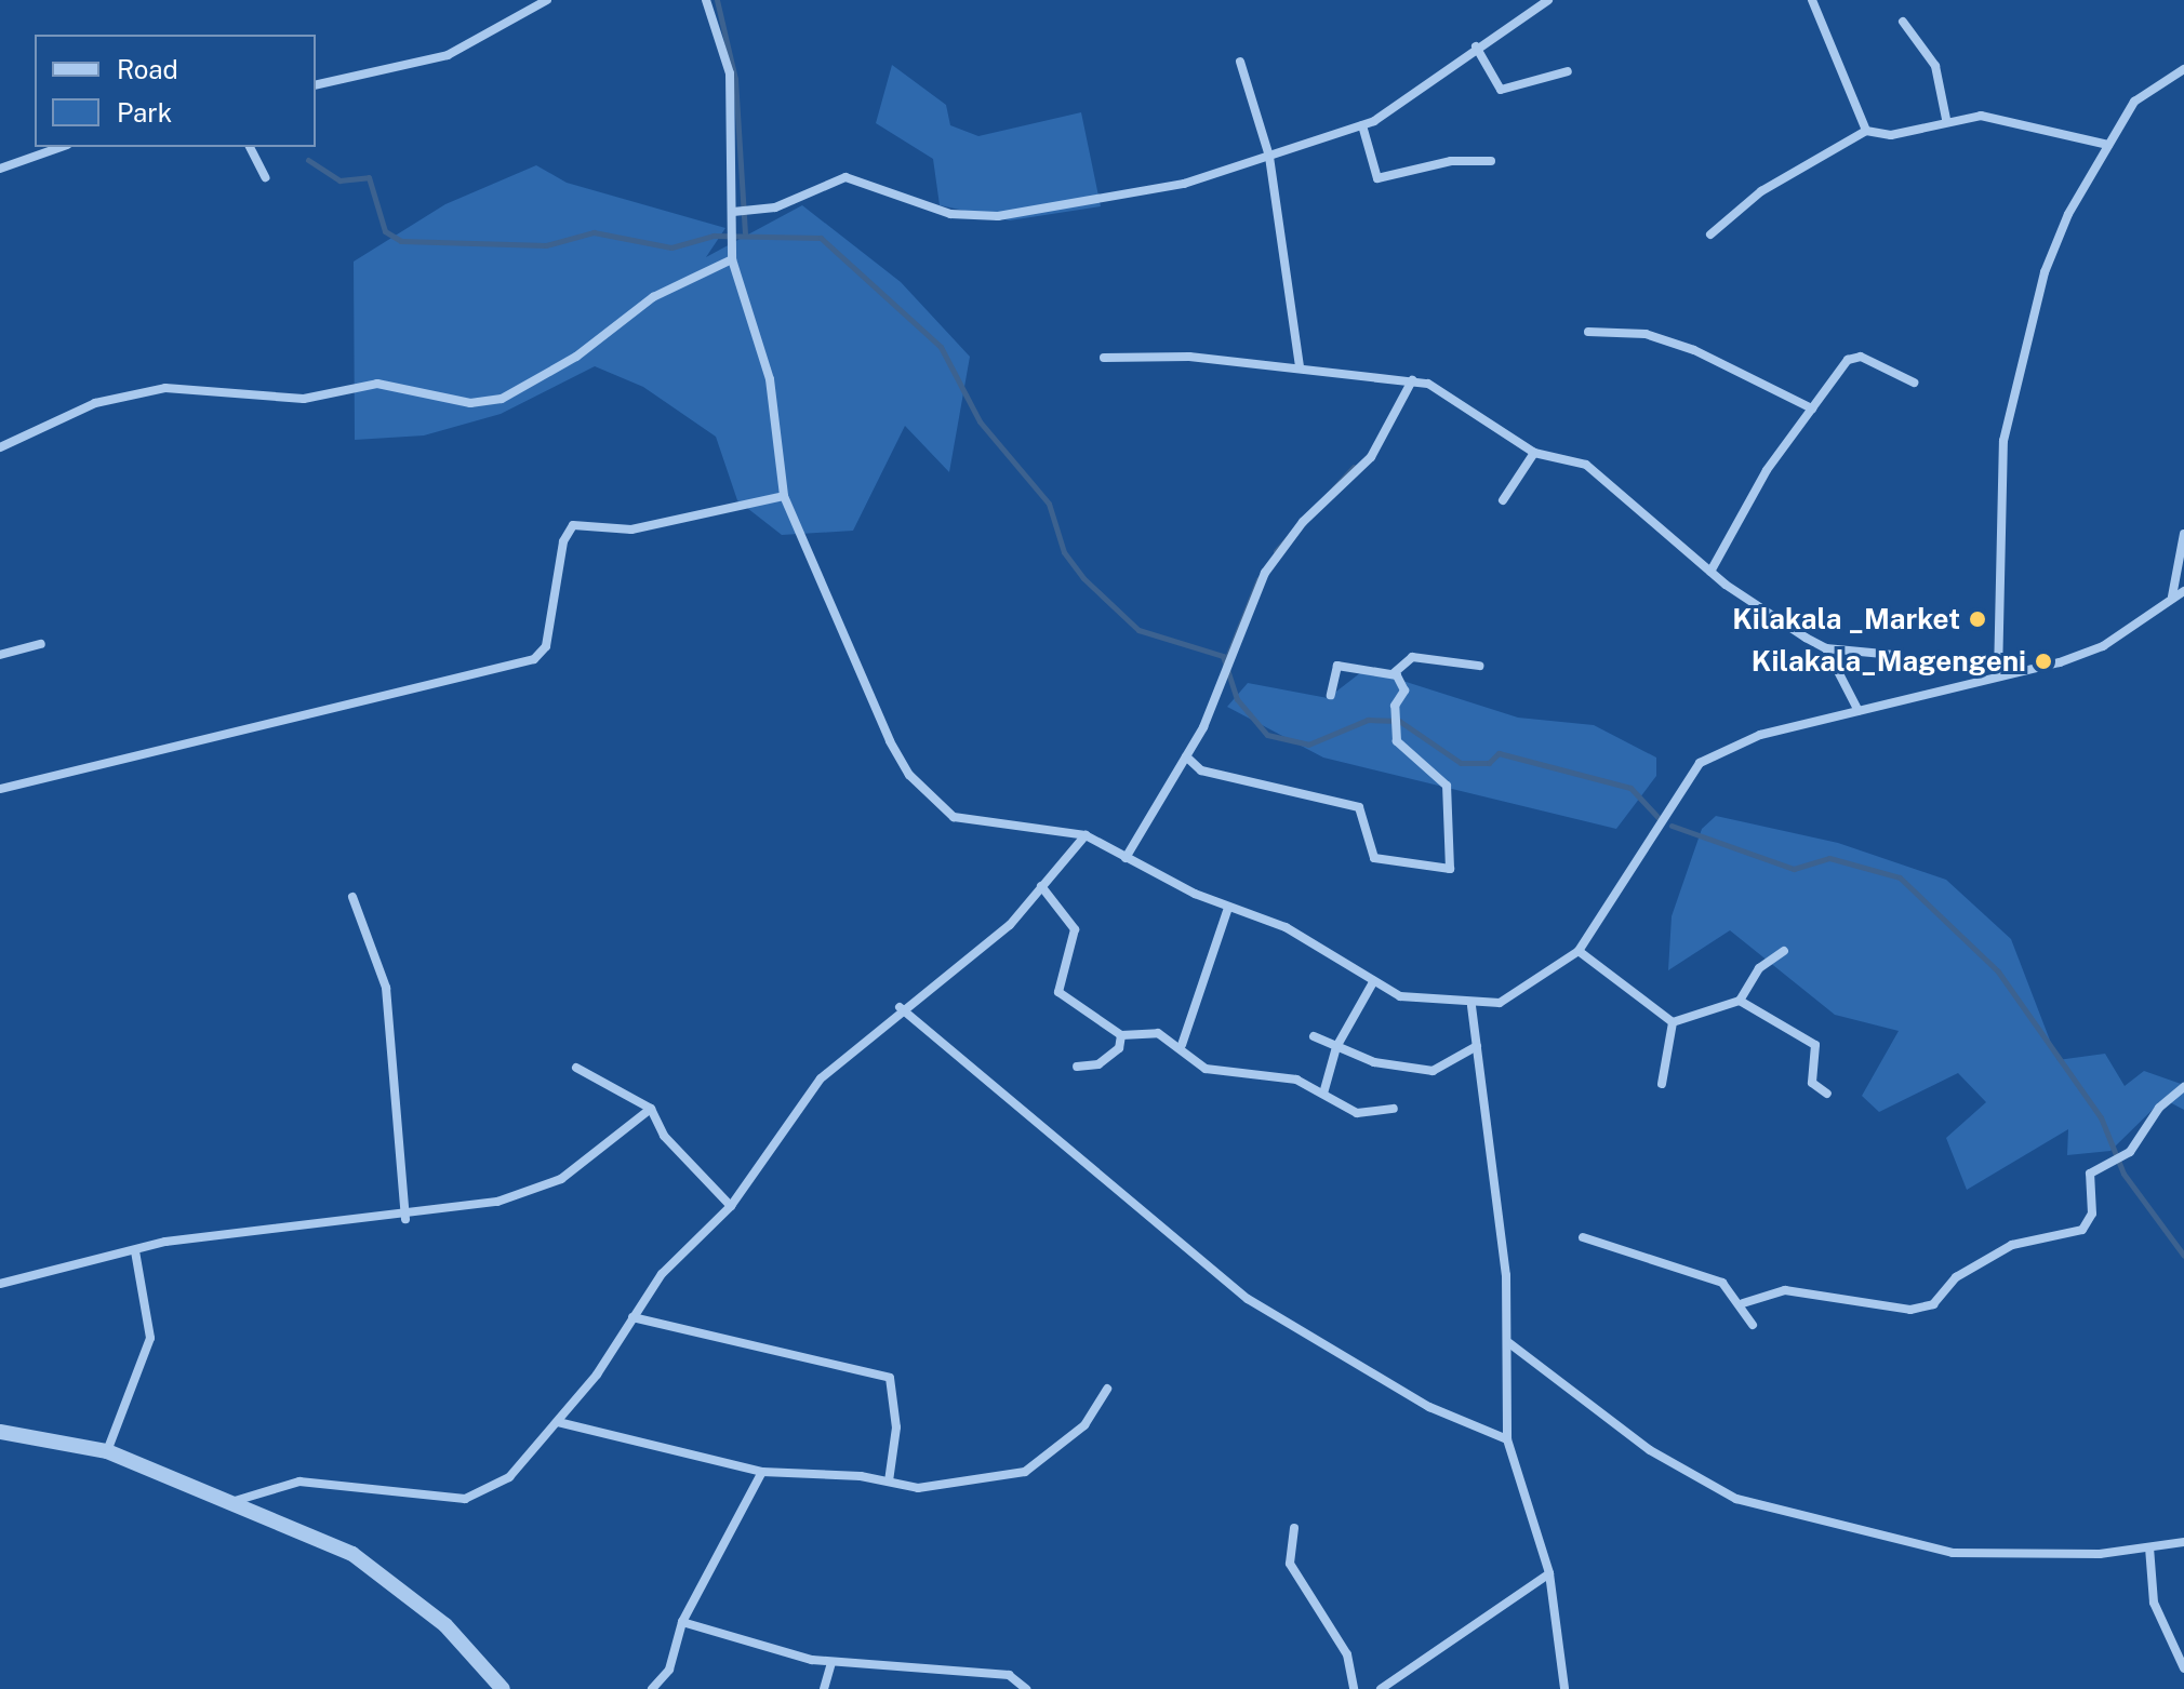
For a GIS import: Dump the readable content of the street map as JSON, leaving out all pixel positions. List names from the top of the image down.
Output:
{
  "places": ["Kilakala _Market", "Kilakala_Magengeni"],
  "legend": ["Road", "Park"]
}
